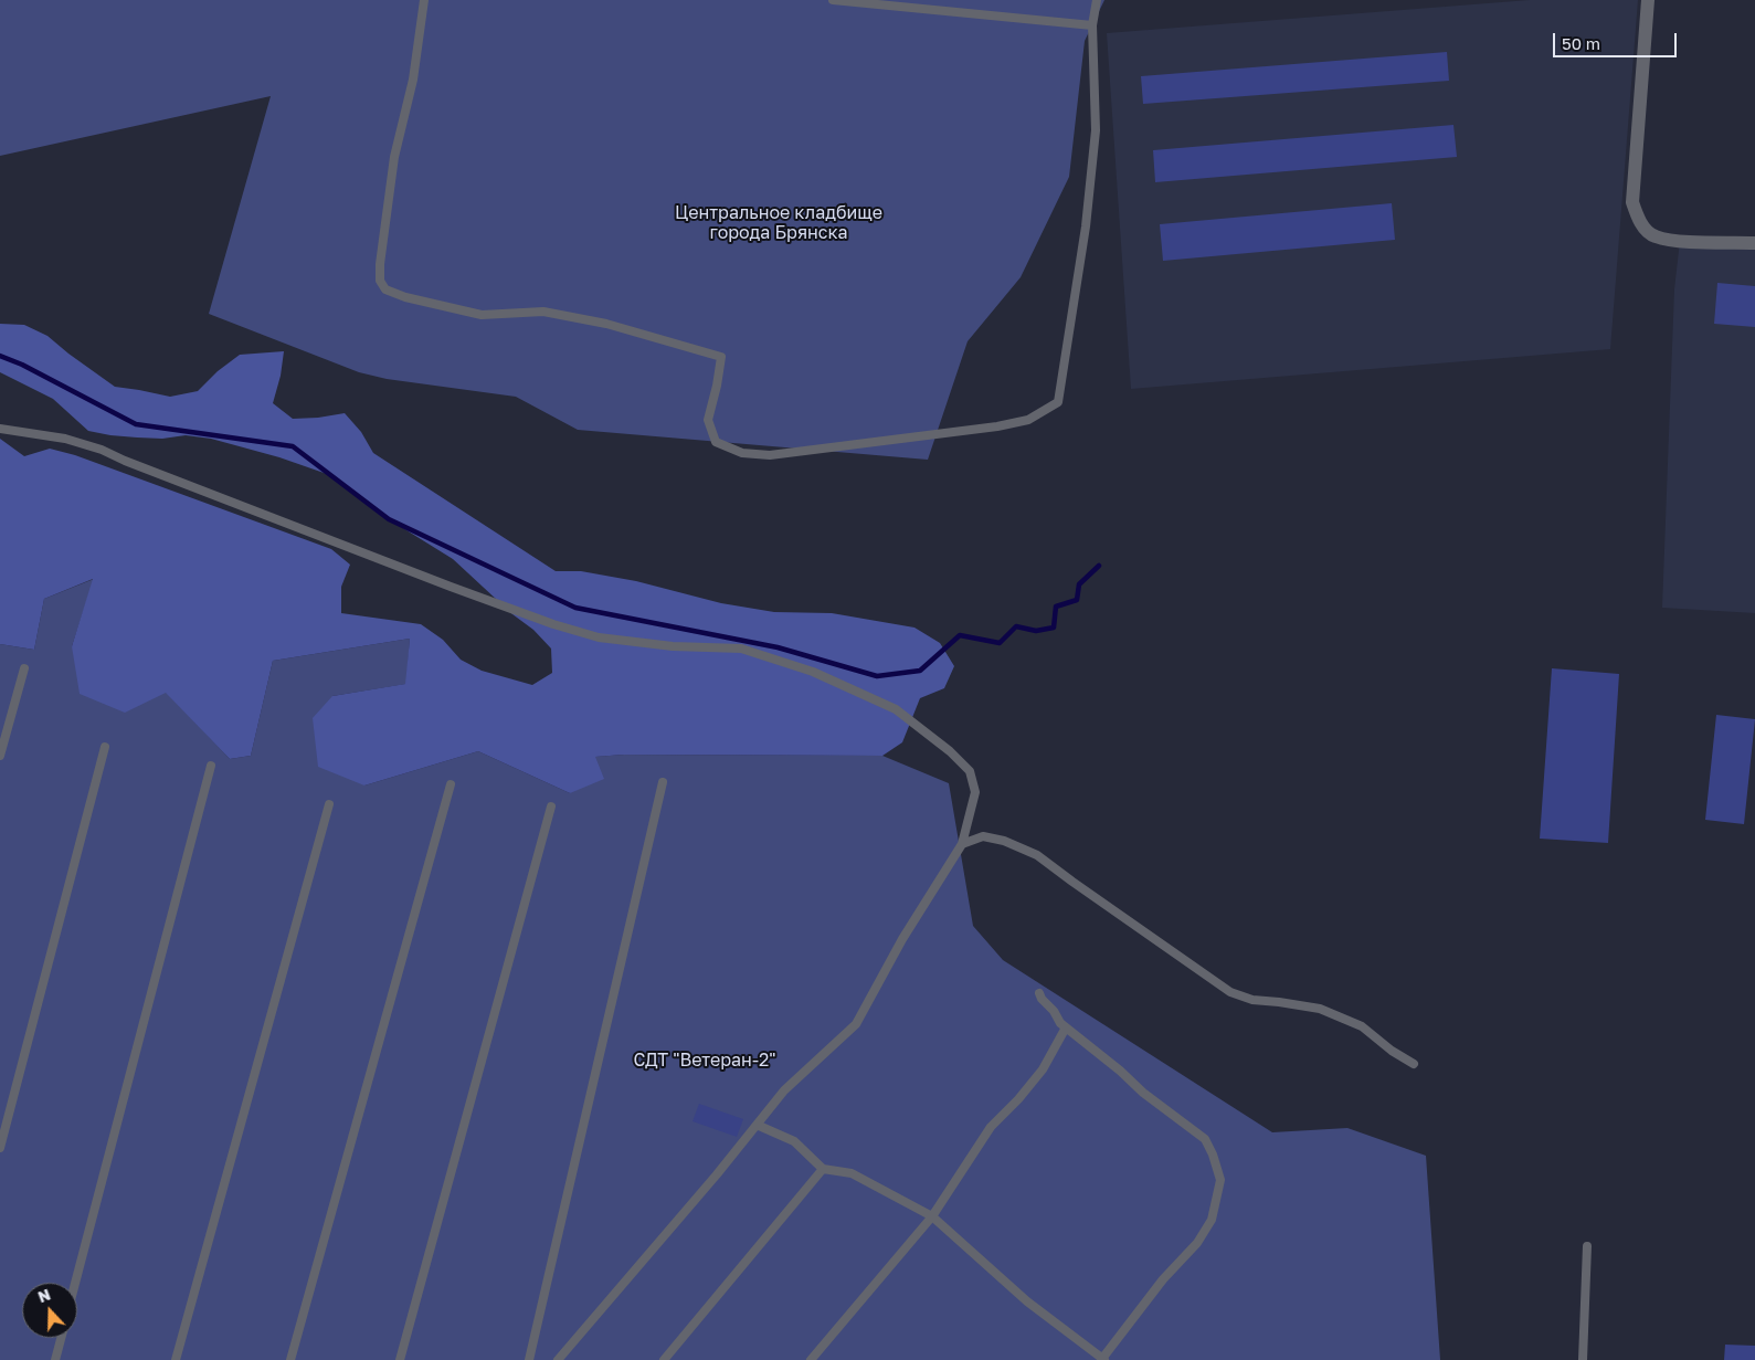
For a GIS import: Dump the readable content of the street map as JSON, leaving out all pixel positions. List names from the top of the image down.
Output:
{
  "parks": ["Центральное кладбище города Брянска", "СДТ \"Ветеран-2\""],
  "scale_bar": "50 m",
  "north": "top"
}
